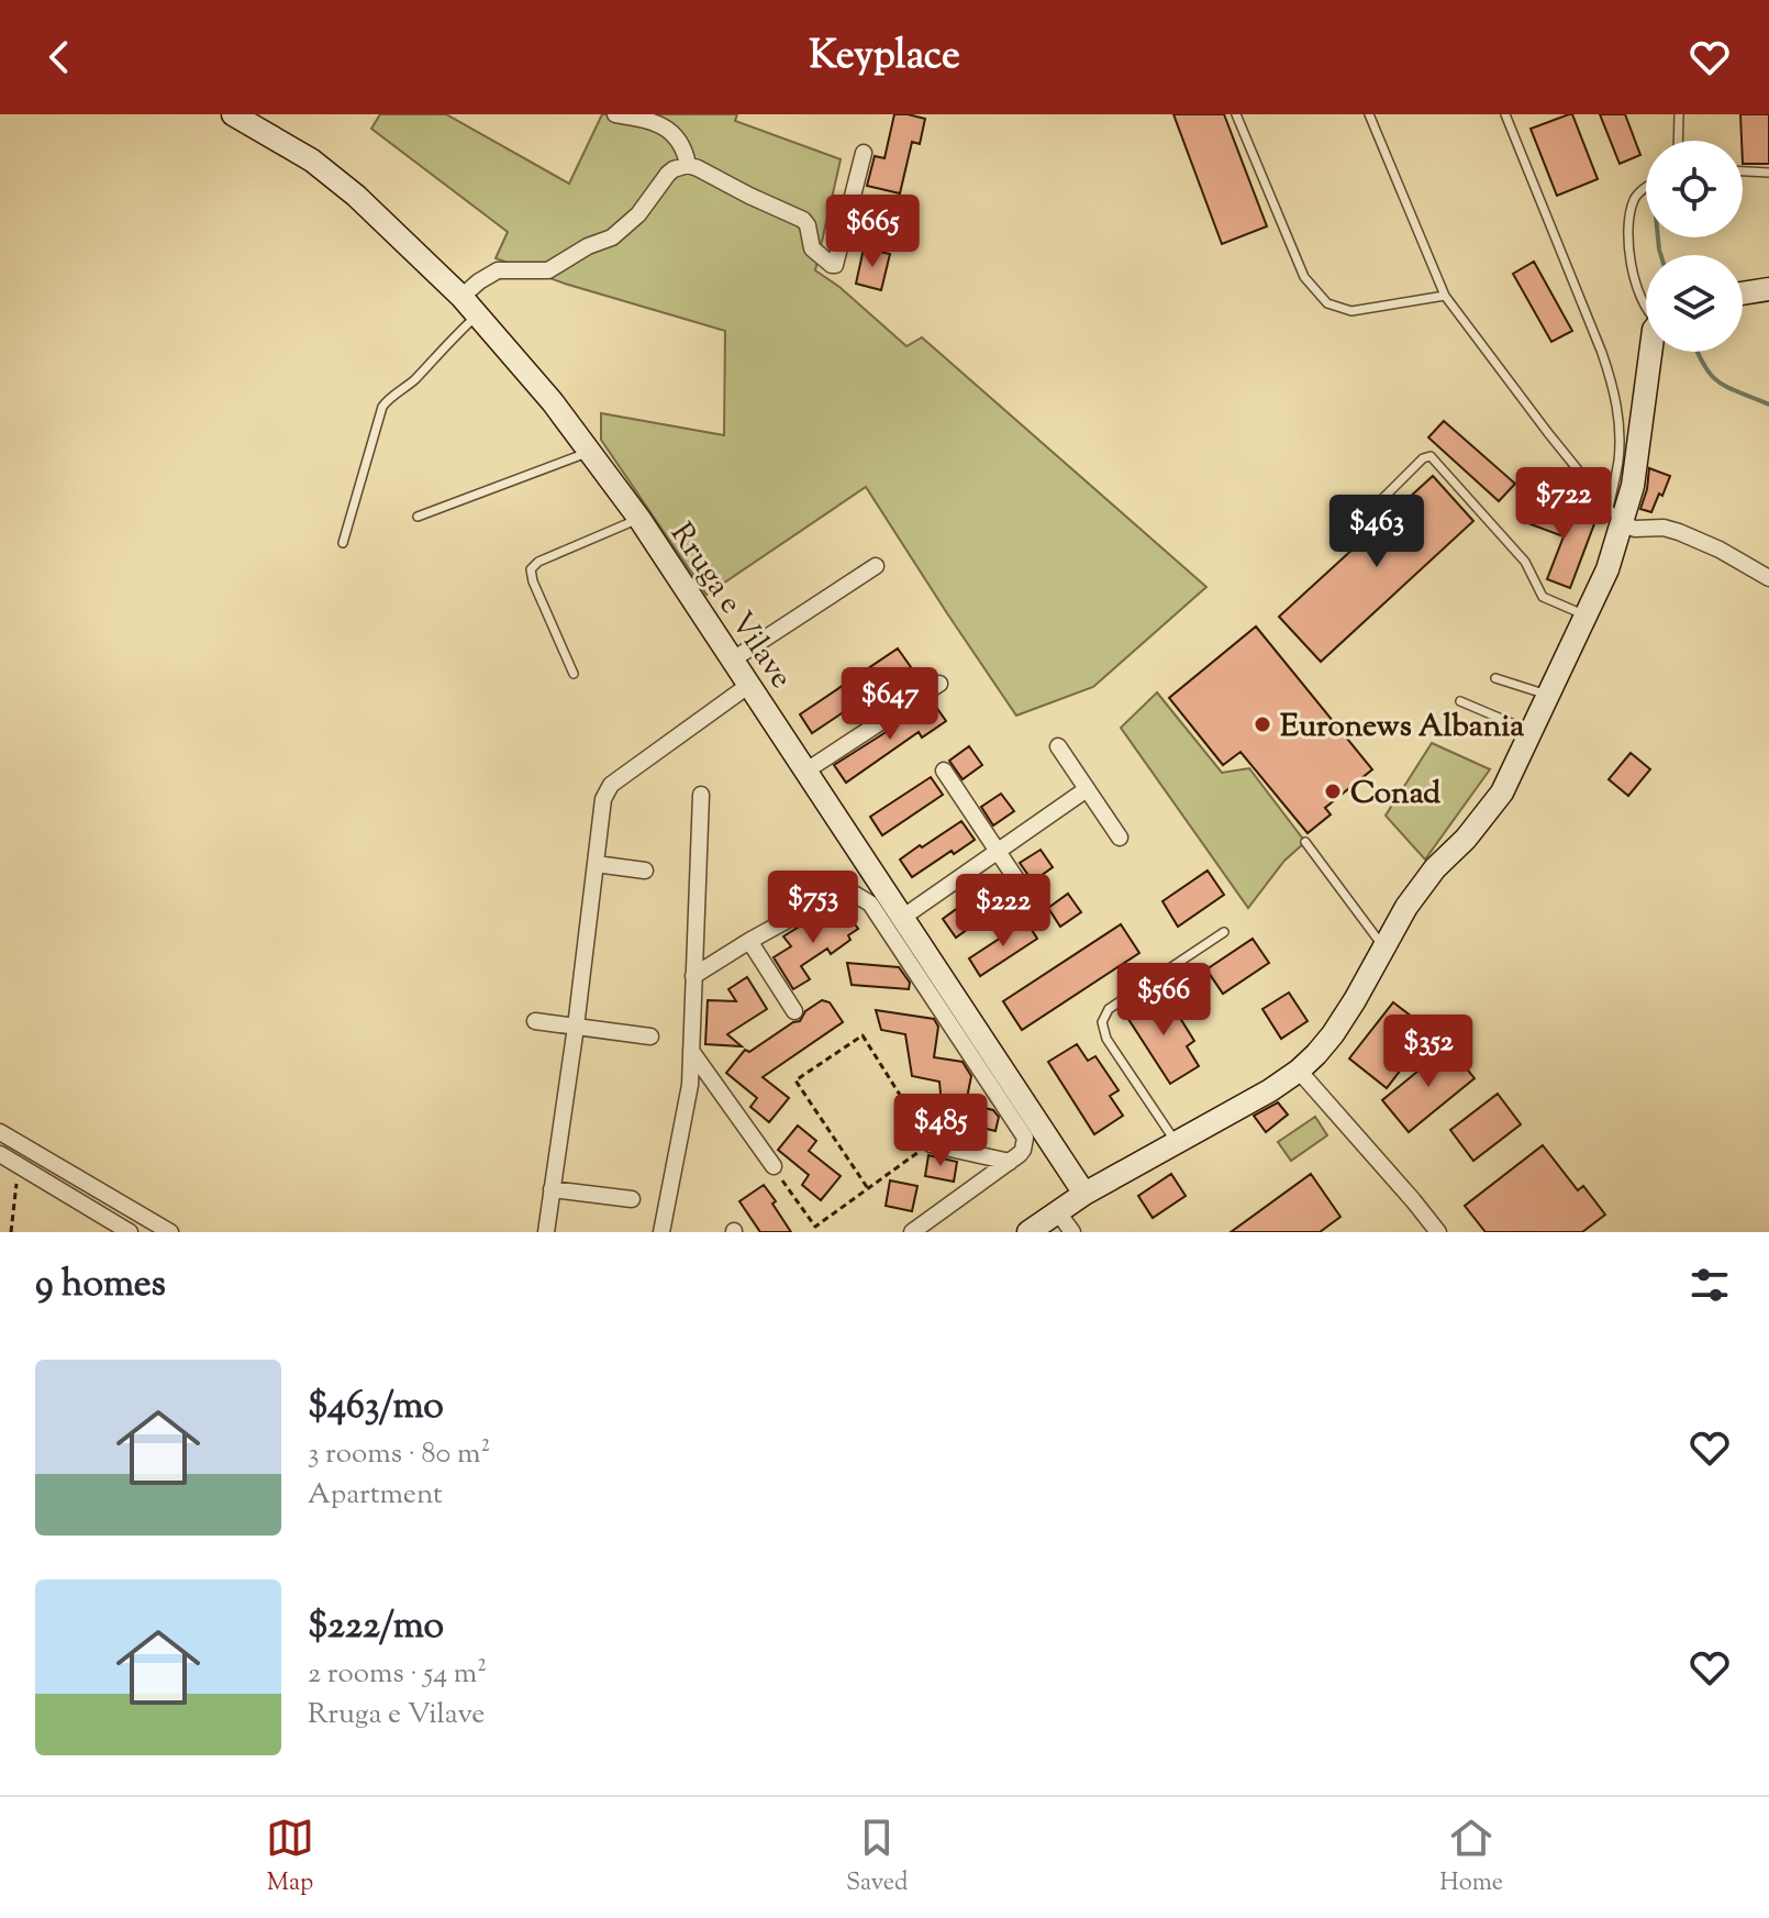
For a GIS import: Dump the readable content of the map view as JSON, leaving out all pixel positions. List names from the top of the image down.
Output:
{
  "streets": {
    "street": ["Rruga e Vilave"]
  },
  "places": ["Euronews Albania", "Conad"],
  "page": {
    "header": "Keyplace",
    "price": [
      "$665",
      "$722",
      "$463",
      "$647",
      "$753",
      "$222",
      "$566",
      "$352",
      "$485"
    ],
    "heading": "9 homes",
    "list": [
      {
        "name": "$463/mo",
        "note": "3 rooms · 80 m² · Apartment"
      },
      {
        "name": "$222/mo",
        "note": "2 rooms · 54 m² · Rruga e Vilave"
      }
    ],
    "tabs": ["Map", "Saved", "Home"]
  }
}
